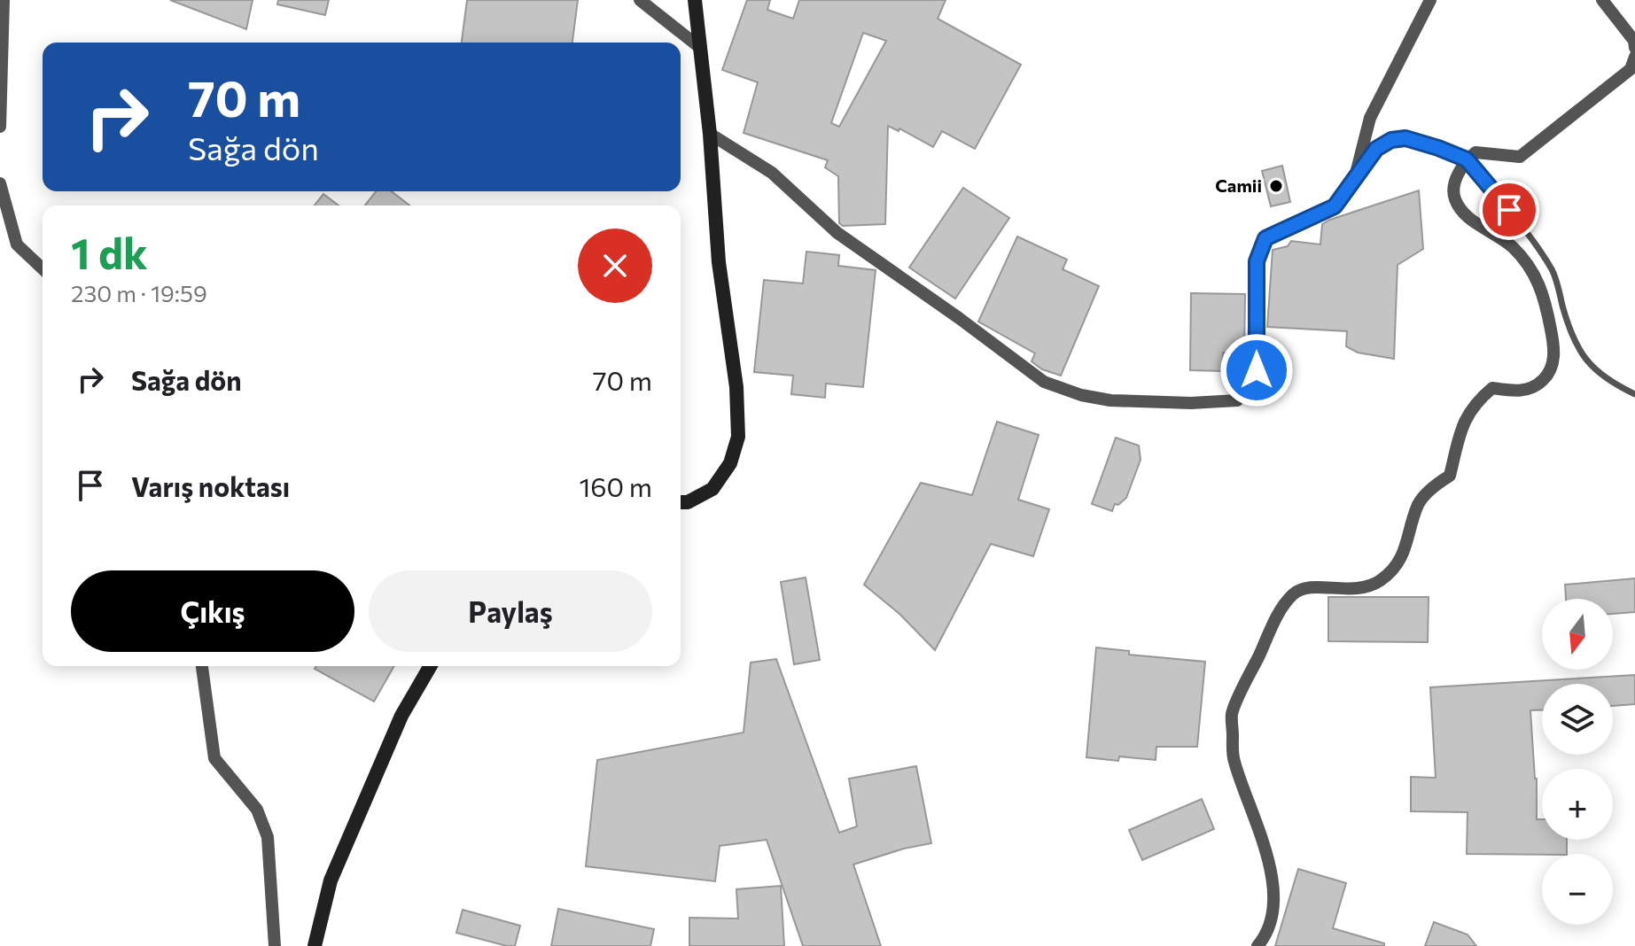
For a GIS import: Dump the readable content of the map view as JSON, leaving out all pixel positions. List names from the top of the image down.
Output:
{
  "places": ["Camii"],
  "north": "bottom",
  "page": {
    "turn": ["70 m", "Sağa dön"],
    "heading": ["1 dk", "230 m · 19:59"],
    "list": [
      {
        "name": "Sağa dön",
        "value": "70 m"
      },
      {
        "name": "Varış noktası",
        "value": "160 m"
      }
    ],
    "buttons": ["Çıkış", "Paylaş"],
    "map_buttons": ["+", "−"]
  }
}
